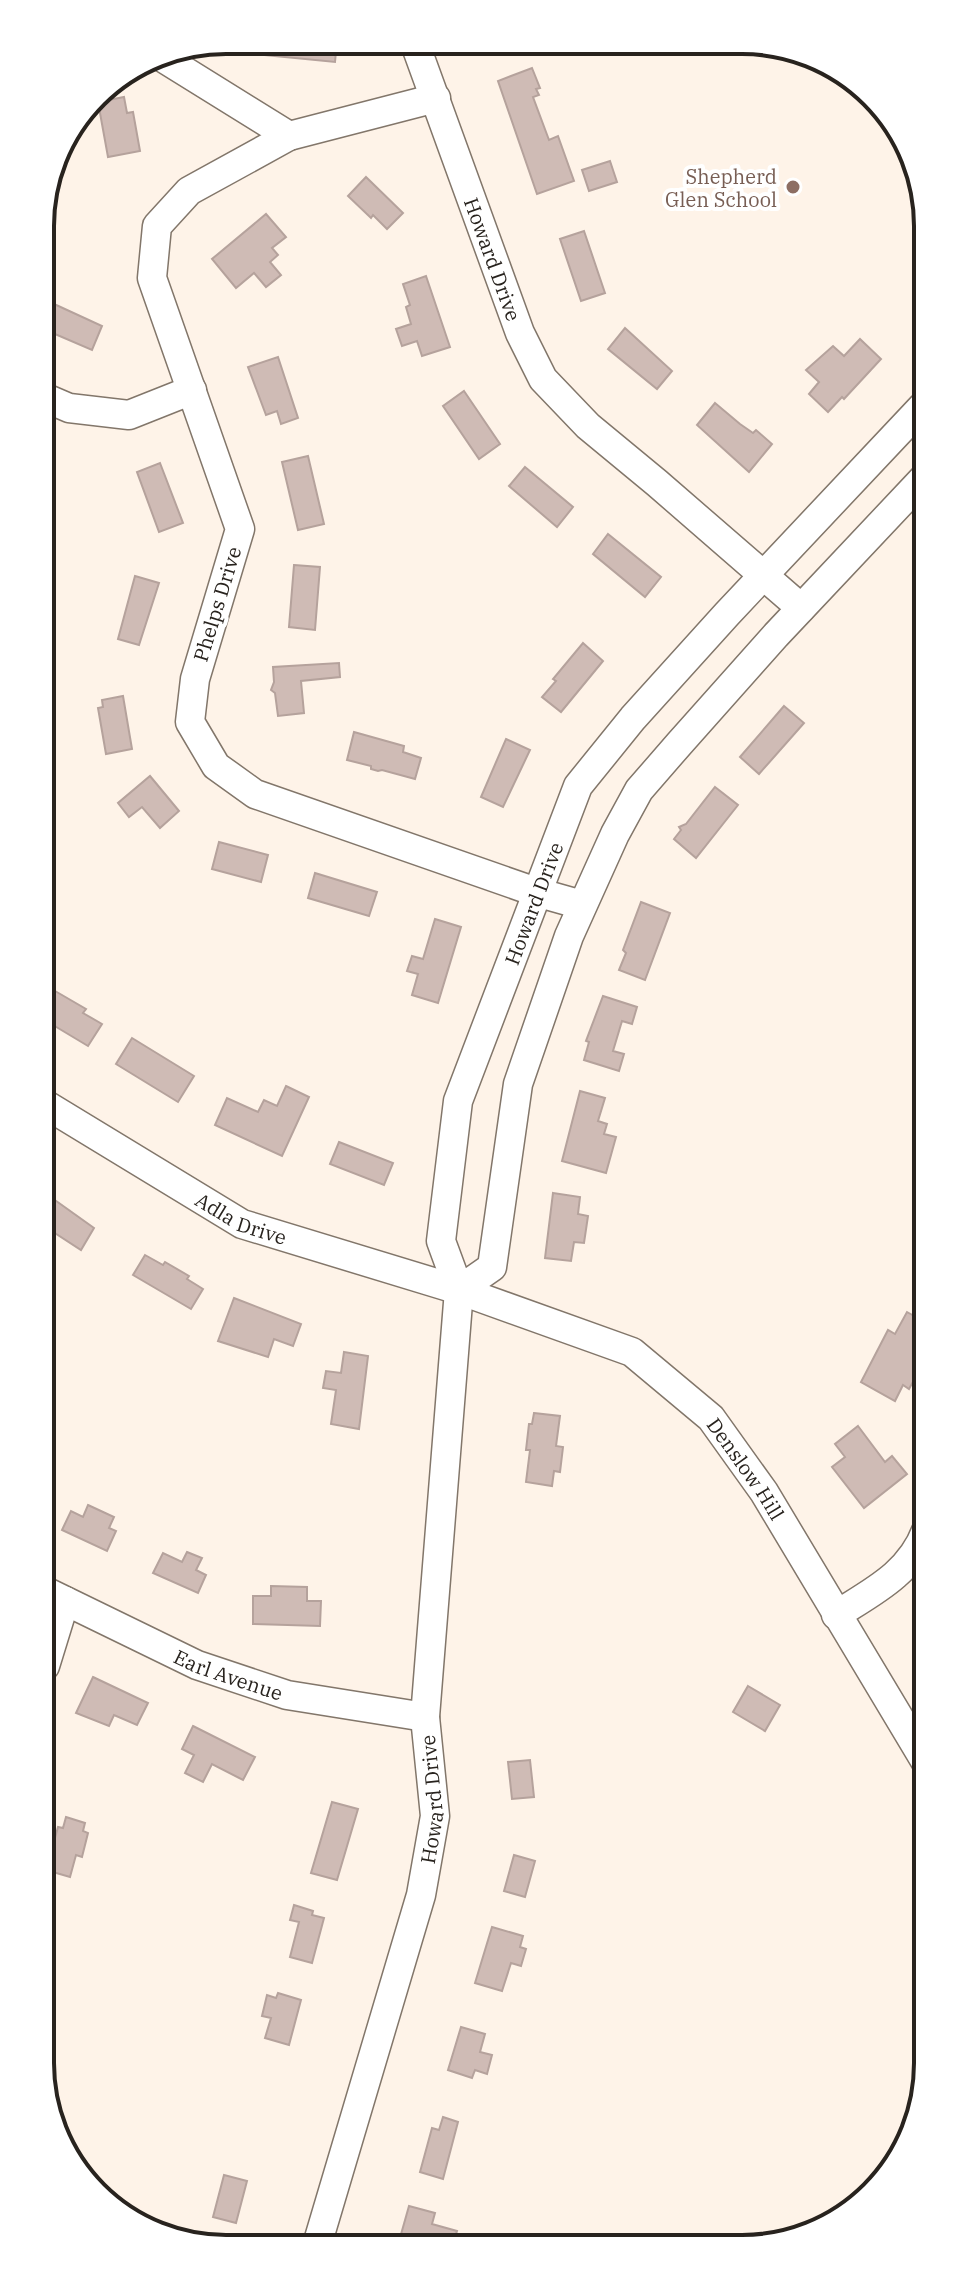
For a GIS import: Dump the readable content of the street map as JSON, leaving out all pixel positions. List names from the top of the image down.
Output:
{
  "streets": {
    "street": [
      "Howard Drive",
      "Phelps Drive",
      "Adla Drive",
      "Denslow Hill",
      "Earl Avenue"
    ]
  },
  "crossings": [
    ["Howard Drive", "Phelps Drive"],
    ["Howard Drive", "Adla Drive"],
    ["Howard Drive", "Denslow Hill"],
    ["Howard Drive", "Earl Avenue"],
    ["Adla Drive", "Denslow Hill"]
  ],
  "places": ["Shepherd Glen School"]
}
